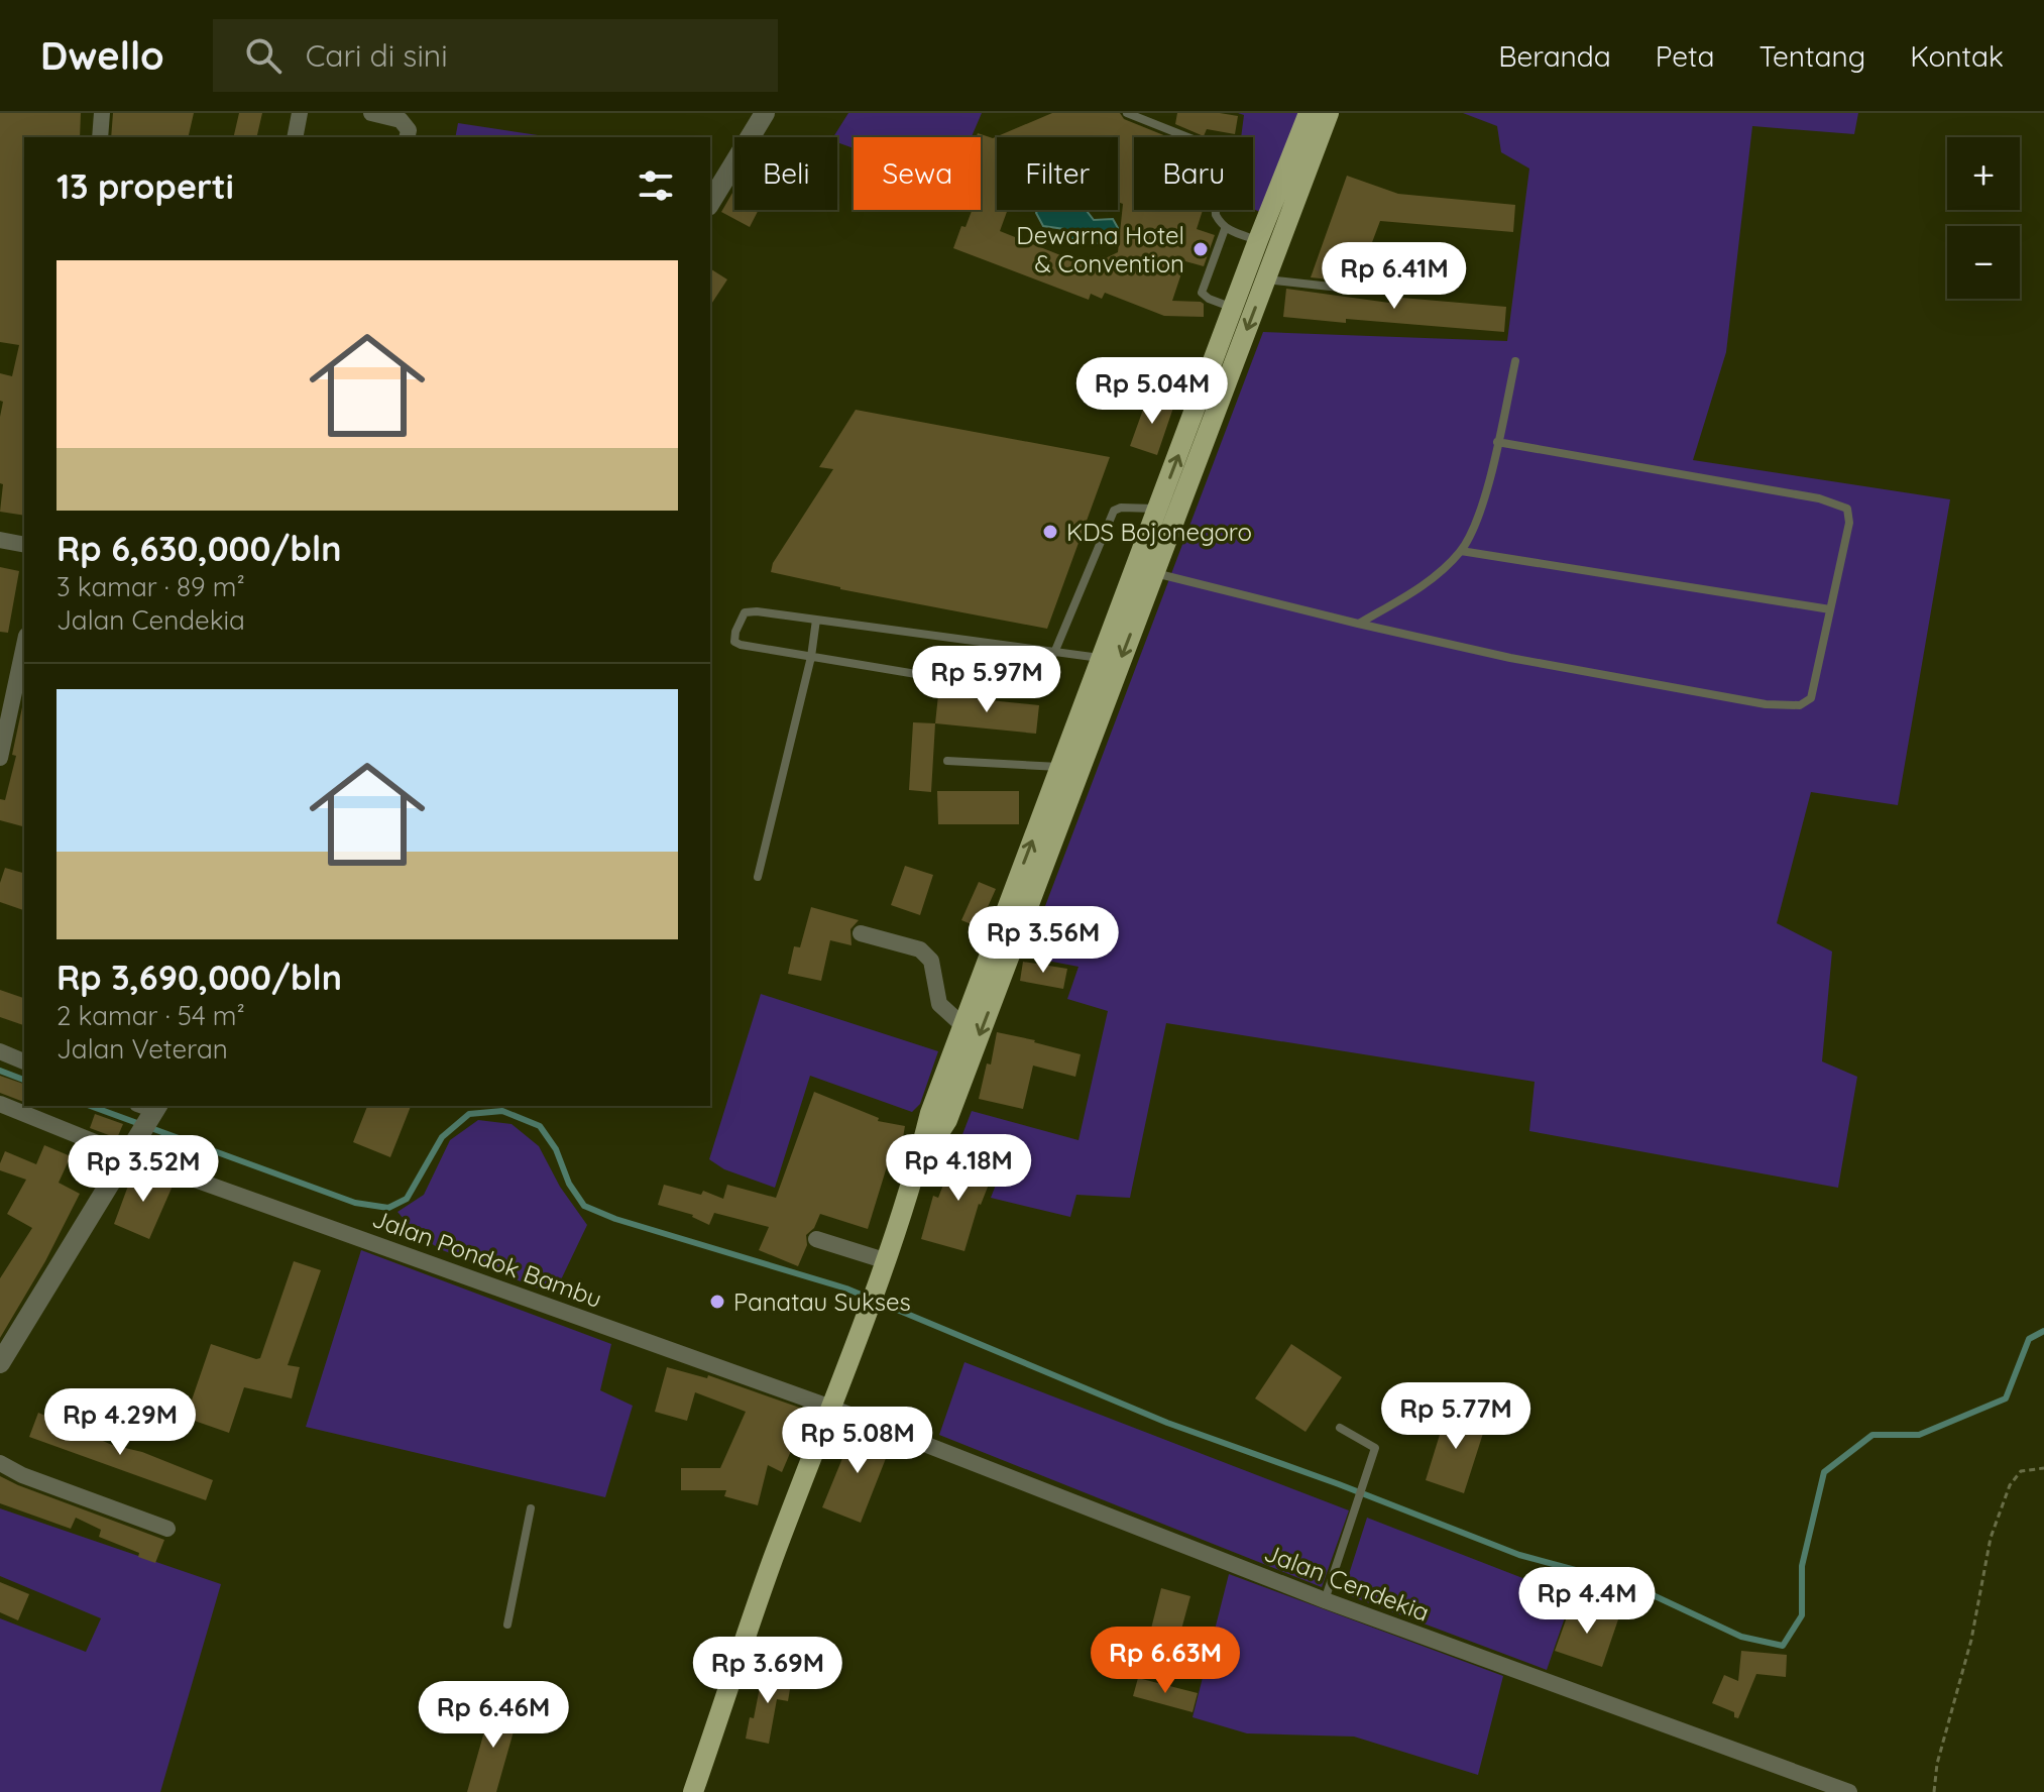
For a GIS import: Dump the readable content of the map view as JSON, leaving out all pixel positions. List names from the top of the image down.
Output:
{
  "streets": {
    "street": ["Jalan Pondok Bambu", "Jalan Cendekia"]
  },
  "crossings": [
    ["Jalan Pondok Bambu", "Jalan Cendekia"]
  ],
  "places": ["Dewarna Hotel & Convention", "KDS Bojonegoro", "Panatau Sukses"],
  "page": {
    "header": "Dwello",
    "search": "Cari di sini",
    "nav": [
      "Beranda",
      "Peta",
      "Tentang",
      "Kontak"
    ],
    "map_buttons": ["+", "−"],
    "chip": [
      "Beli",
      "Sewa",
      "Filter",
      "Baru"
    ],
    "heading": "13 properti",
    "list": [
      {
        "name": "Rp 6,630,000/bln",
        "note": "3 kamar · 89 m² · Jalan Cendekia"
      },
      {
        "name": "Rp 3,690,000/bln",
        "note": "2 kamar · 54 m² · Jalan Veteran"
      }
    ],
    "price": [
      "Rp 6.41M",
      "Rp 5.04M",
      "Rp 5.97M",
      "Rp 3.56M",
      "Rp 4.18M",
      "Rp 3.52M",
      "Rp 5.77M",
      "Rp 4.29M",
      "Rp 5.08M",
      "Rp 4.4M",
      "Rp 6.63M",
      "Rp 3.69M",
      "Rp 6.46M"
    ]
  }
}
